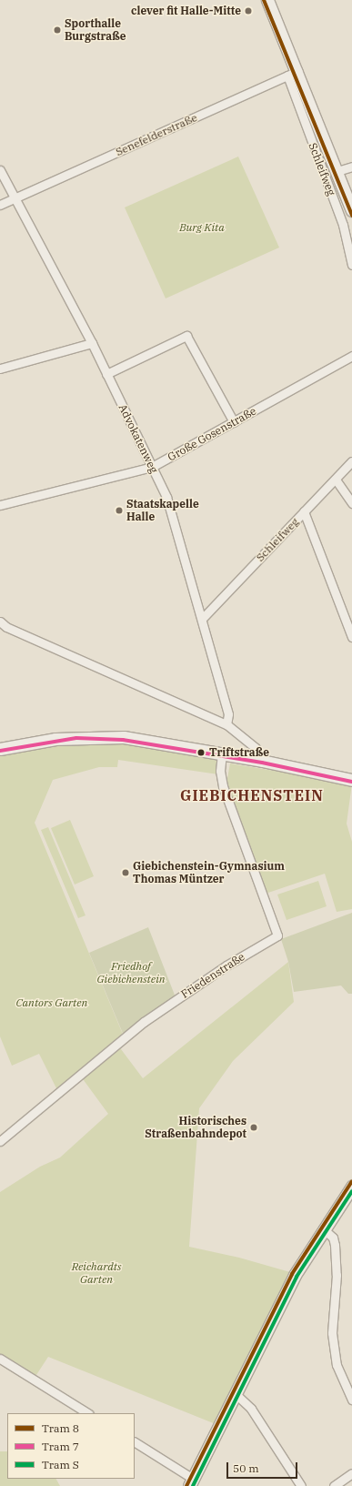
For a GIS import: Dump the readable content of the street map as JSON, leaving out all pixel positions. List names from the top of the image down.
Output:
{
  "streets": {
    "street": [
      "Senefelderstraße",
      "Schleifweg",
      "Große Gosenstraße",
      "Advokatenweg",
      "Friedenstraße"
    ]
  },
  "crossings": [
    ["Senefelderstraße", "Schleifweg"],
    ["Senefelderstraße", "Advokatenweg"],
    ["Schleifweg", "Advokatenweg"],
    ["Große Gosenstraße", "Advokatenweg"]
  ],
  "districts": ["GIEBICHENSTEIN"],
  "parks": [
    "Burg Kita",
    "Friedhof Giebichenstein",
    "Cantors Garten",
    "Reichardts Garten"
  ],
  "places": [
    "clever fit Halle-Mitte",
    "Sporthalle Burgstraße",
    "Staatskapelle Halle",
    "Triftstraße",
    "Giebichenstein-Gymnasium Thomas Müntzer",
    "Historisches Straßenbahndepot"
  ],
  "lines": ["tram line 8", "tram line 7", "tram line S"],
  "legend": ["Tram 8", "Tram 7", "Tram S"],
  "scale_bar": "50 m"
}
